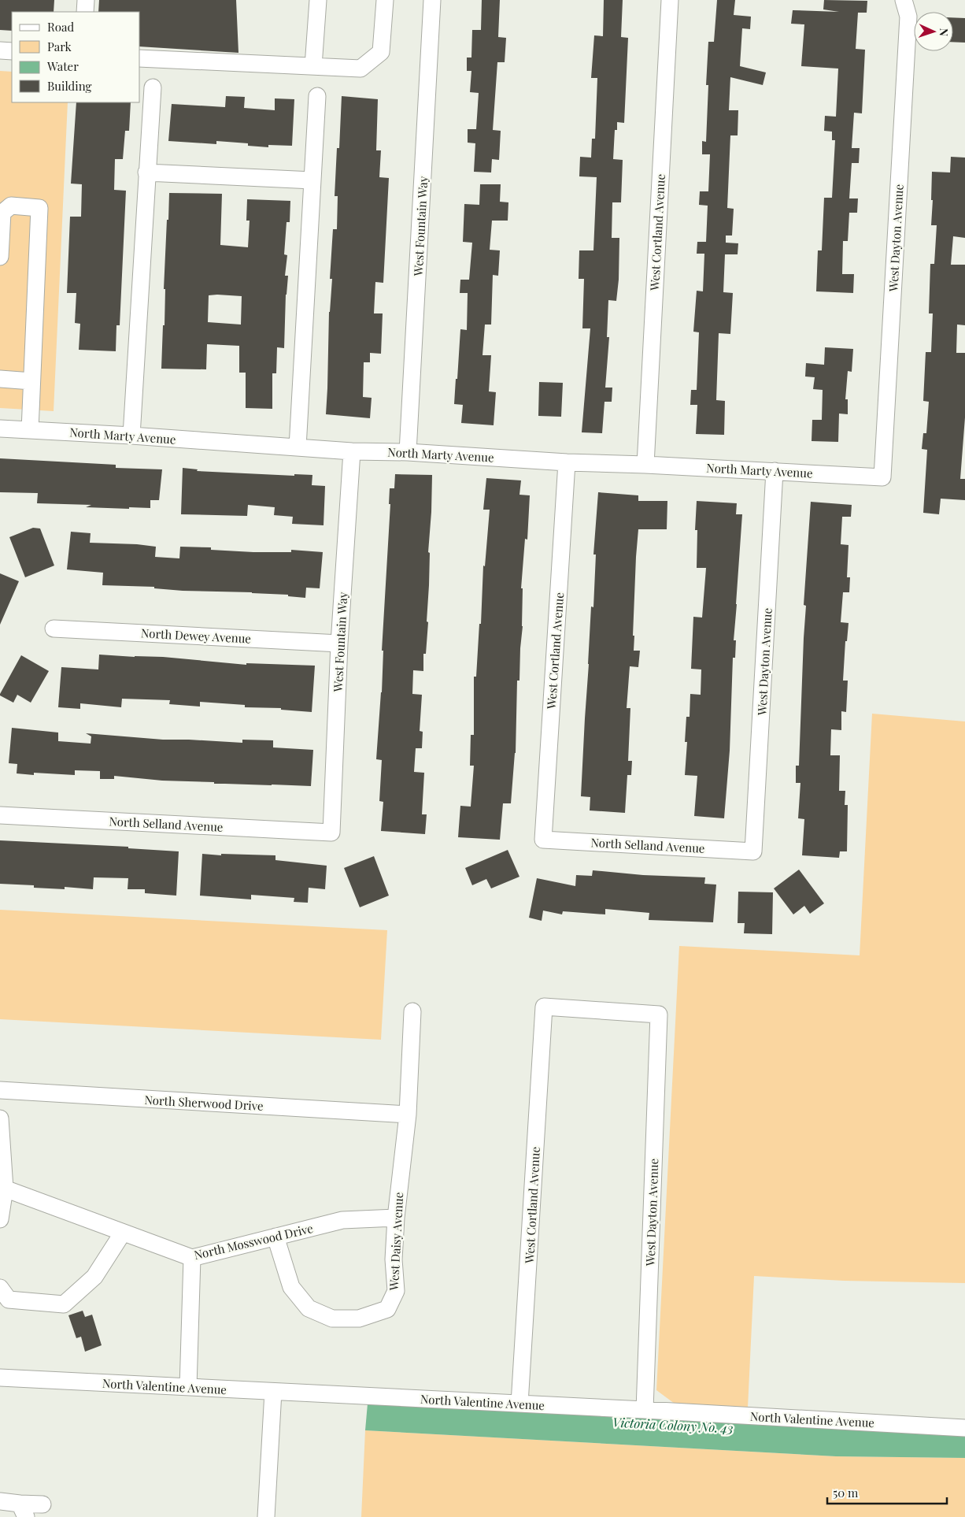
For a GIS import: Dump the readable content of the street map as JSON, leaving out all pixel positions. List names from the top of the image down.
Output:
{
  "streets": {
    "street": [
      "West Fountain Way",
      "West Cortland Avenue",
      "West Dayton Avenue",
      "North Marty Avenue",
      "North Dewey Avenue",
      "North Selland Avenue",
      "North Sherwood Drive",
      "North Mosswood Drive",
      "West Daisy Avenue",
      "North Valentine Avenue"
    ]
  },
  "crossings": [
    ["West Fountain Way", "North Marty Avenue"],
    ["West Fountain Way", "North Dewey Avenue"],
    ["West Fountain Way", "North Selland Avenue"],
    ["West Cortland Avenue", "West Dayton Avenue"],
    ["West Cortland Avenue", "North Marty Avenue"],
    ["West Cortland Avenue", "North Selland Avenue"],
    ["West Cortland Avenue", "North Valentine Avenue"],
    ["West Dayton Avenue", "North Marty Avenue"],
    ["West Dayton Avenue", "North Selland Avenue"],
    ["West Dayton Avenue", "North Valentine Avenue"],
    ["North Sherwood Drive", "West Daisy Avenue"],
    ["North Mosswood Drive", "West Daisy Avenue"]
  ],
  "water": ["Victoria Colony No. 43"],
  "legend": [
    "Road",
    "Park",
    "Water",
    "Building"
  ],
  "scale_bar": "50 m",
  "north": "right"
}
